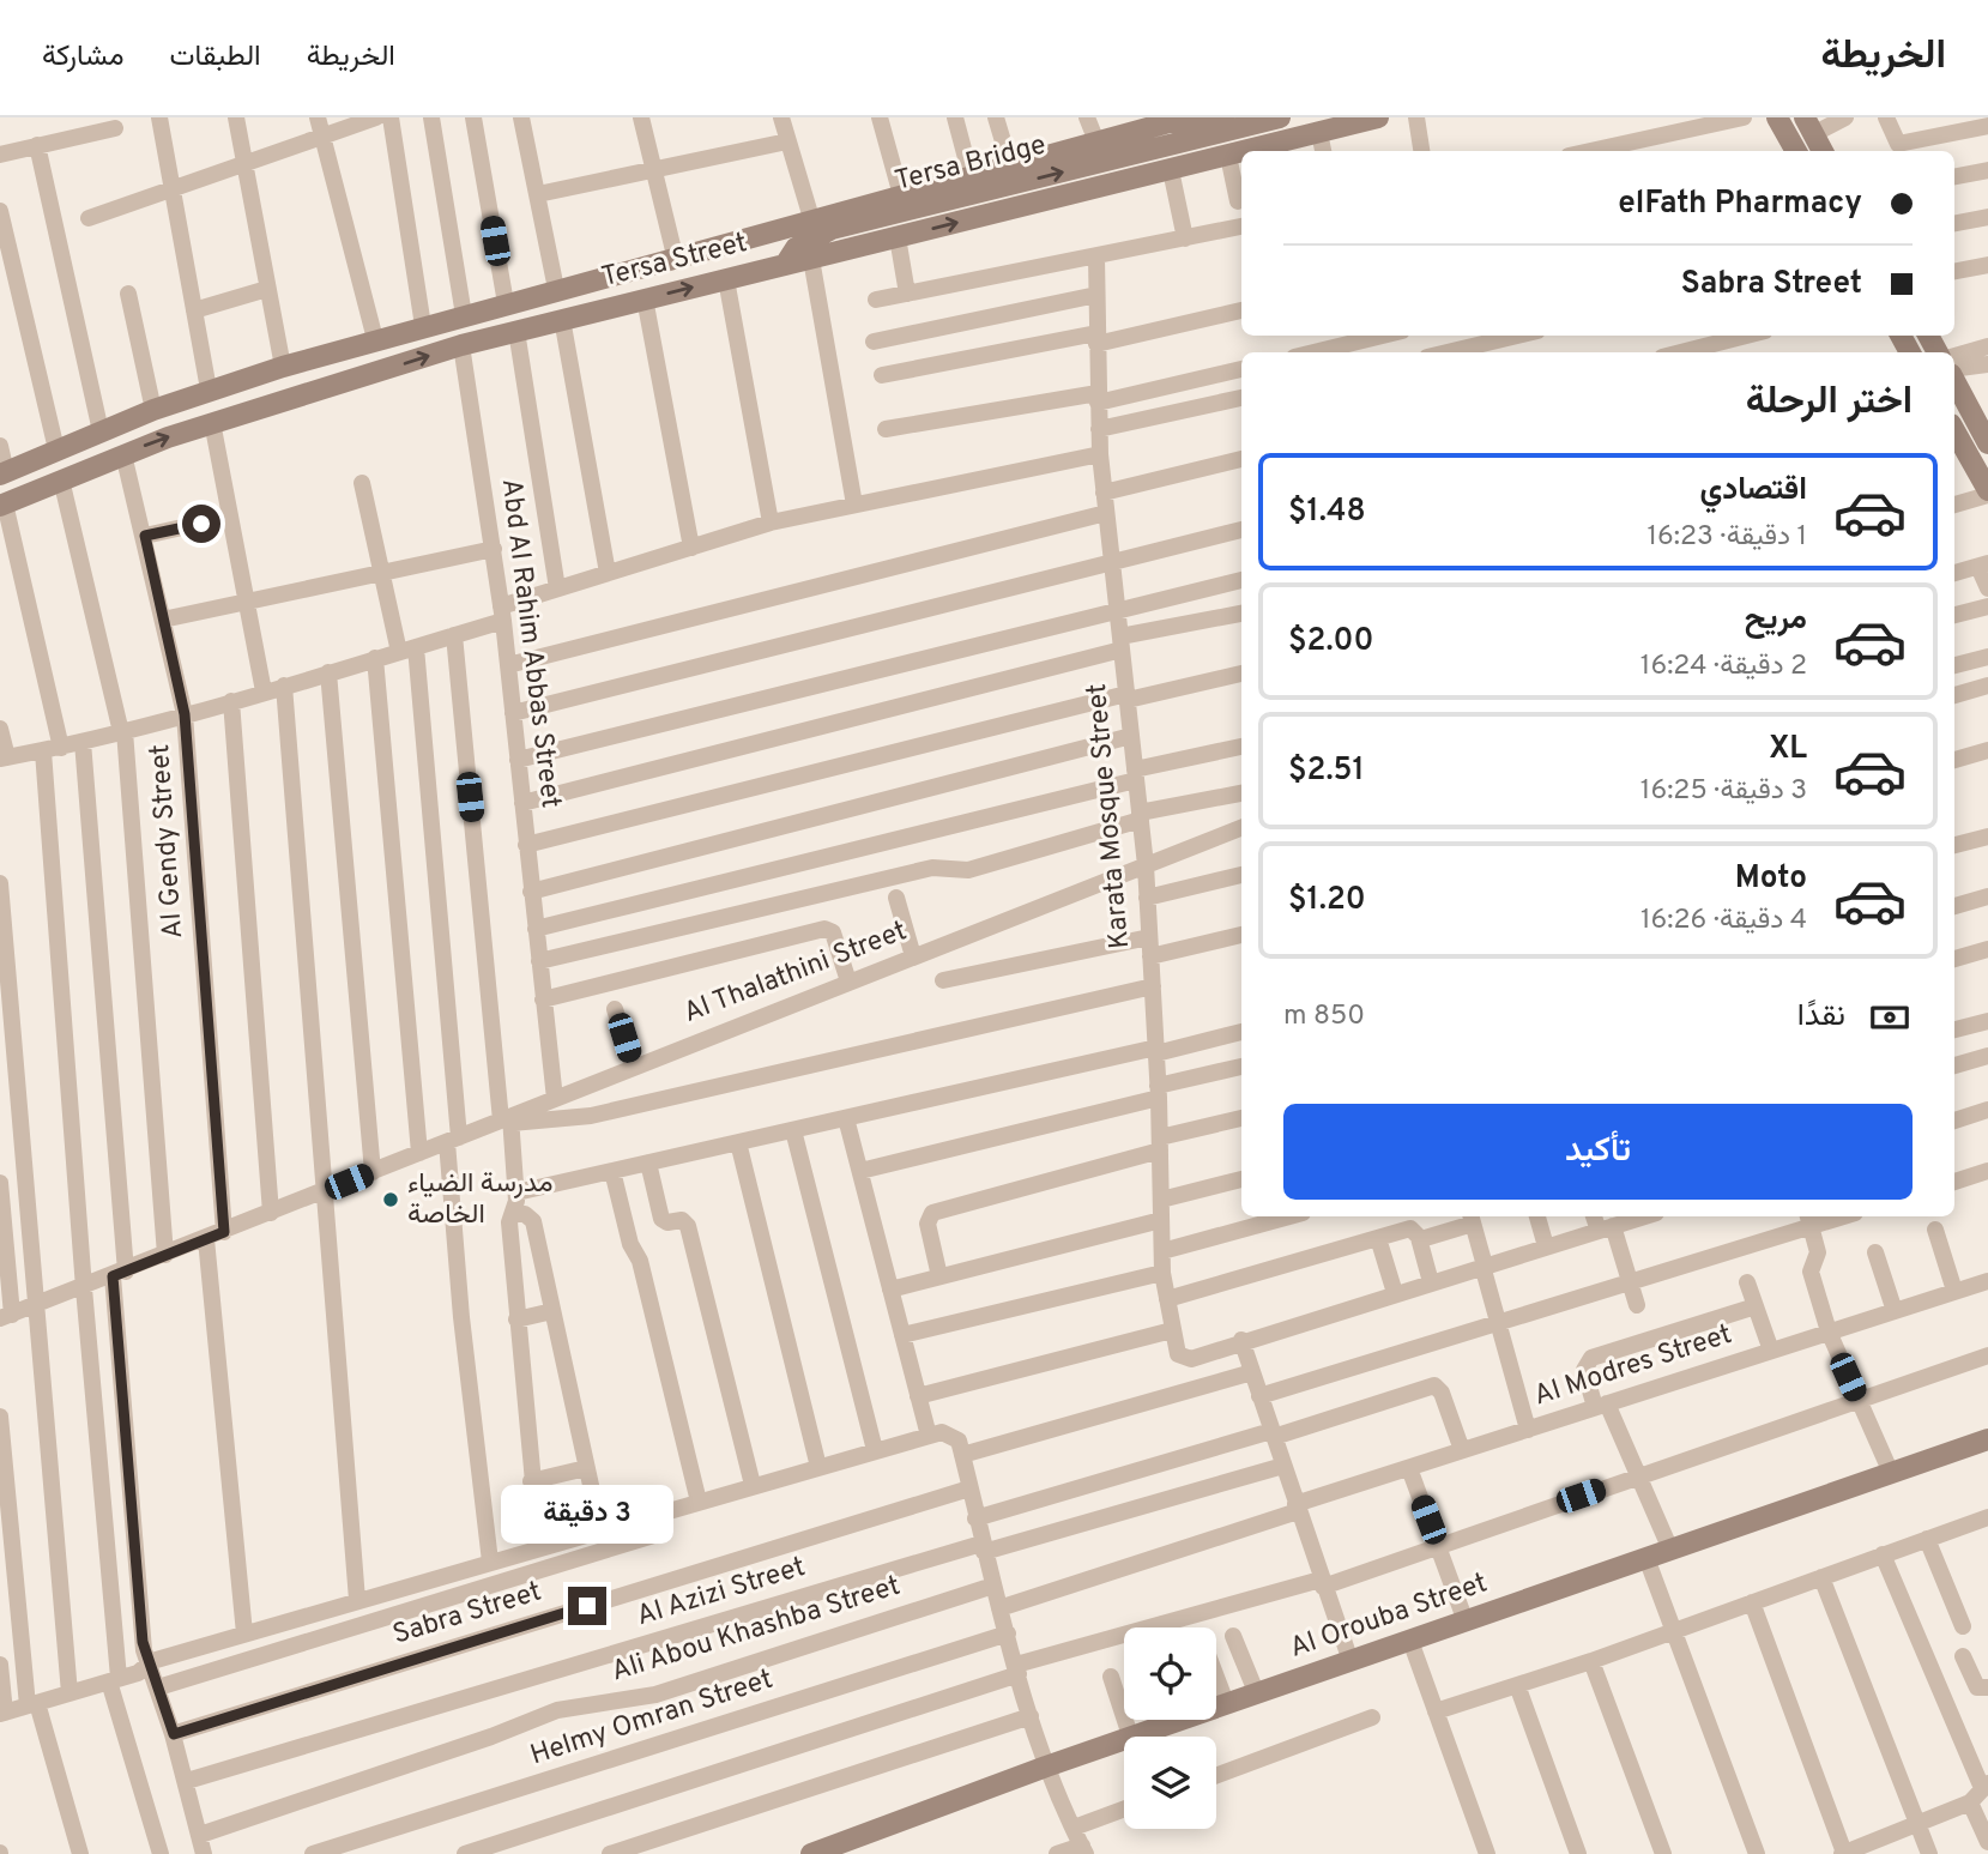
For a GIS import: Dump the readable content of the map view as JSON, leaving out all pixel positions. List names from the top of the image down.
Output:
{
  "streets": {
    "main road": ["Tersa Bridge", "Tersa Street", "Al Orouba Street"],
    "street": [
      "Abd Al Rahim Abbas Street",
      "Karata Mosque Street",
      "Al Gendy Street",
      "Al Thalathini Street",
      "Al Modres Street",
      "Al Azizi Street",
      "Sabra Street",
      "Ali Abou Khashba Street",
      "Helmy Omran Street"
    ]
  },
  "crossings": [
    ["Tersa Bridge", "Tersa Street"],
    ["Tersa Street", "Abd Al Rahim Abbas Street"],
    ["Tersa Street", "Al Gendy Street"],
    ["Abd Al Rahim Abbas Street", "Al Thalathini Street"],
    ["Karata Mosque Street", "Al Thalathini Street"],
    ["Al Gendy Street", "Al Thalathini Street"]
  ],
  "one_way": ["Tersa Bridge"],
  "places": ["مدرسة الضياء الخاصة"],
  "page": {
    "header": "الخريطة",
    "nav": ["الخريطة", "الطبقات", "مشاركة"],
    "banner": ["elFath Pharmacy", "Sabra Street"],
    "heading": "اختر الرحلة",
    "list": [
      {
        "name": "اقتصادي",
        "note": "1 دقيقة · 16:23",
        "value": "$1.48"
      },
      {
        "name": "مريح",
        "note": "2 دقيقة · 16:24",
        "value": "$2.00"
      },
      {
        "name": "XL",
        "note": "3 دقيقة · 16:25",
        "value": "$2.51"
      },
      {
        "name": "Moto",
        "note": "4 دقيقة · 16:26",
        "value": "$1.20"
      }
    ],
    "pay": ["نقدًا", "850 m"],
    "buttons": "تأكيد",
    "bubble": "3 دقيقة"
  }
}
